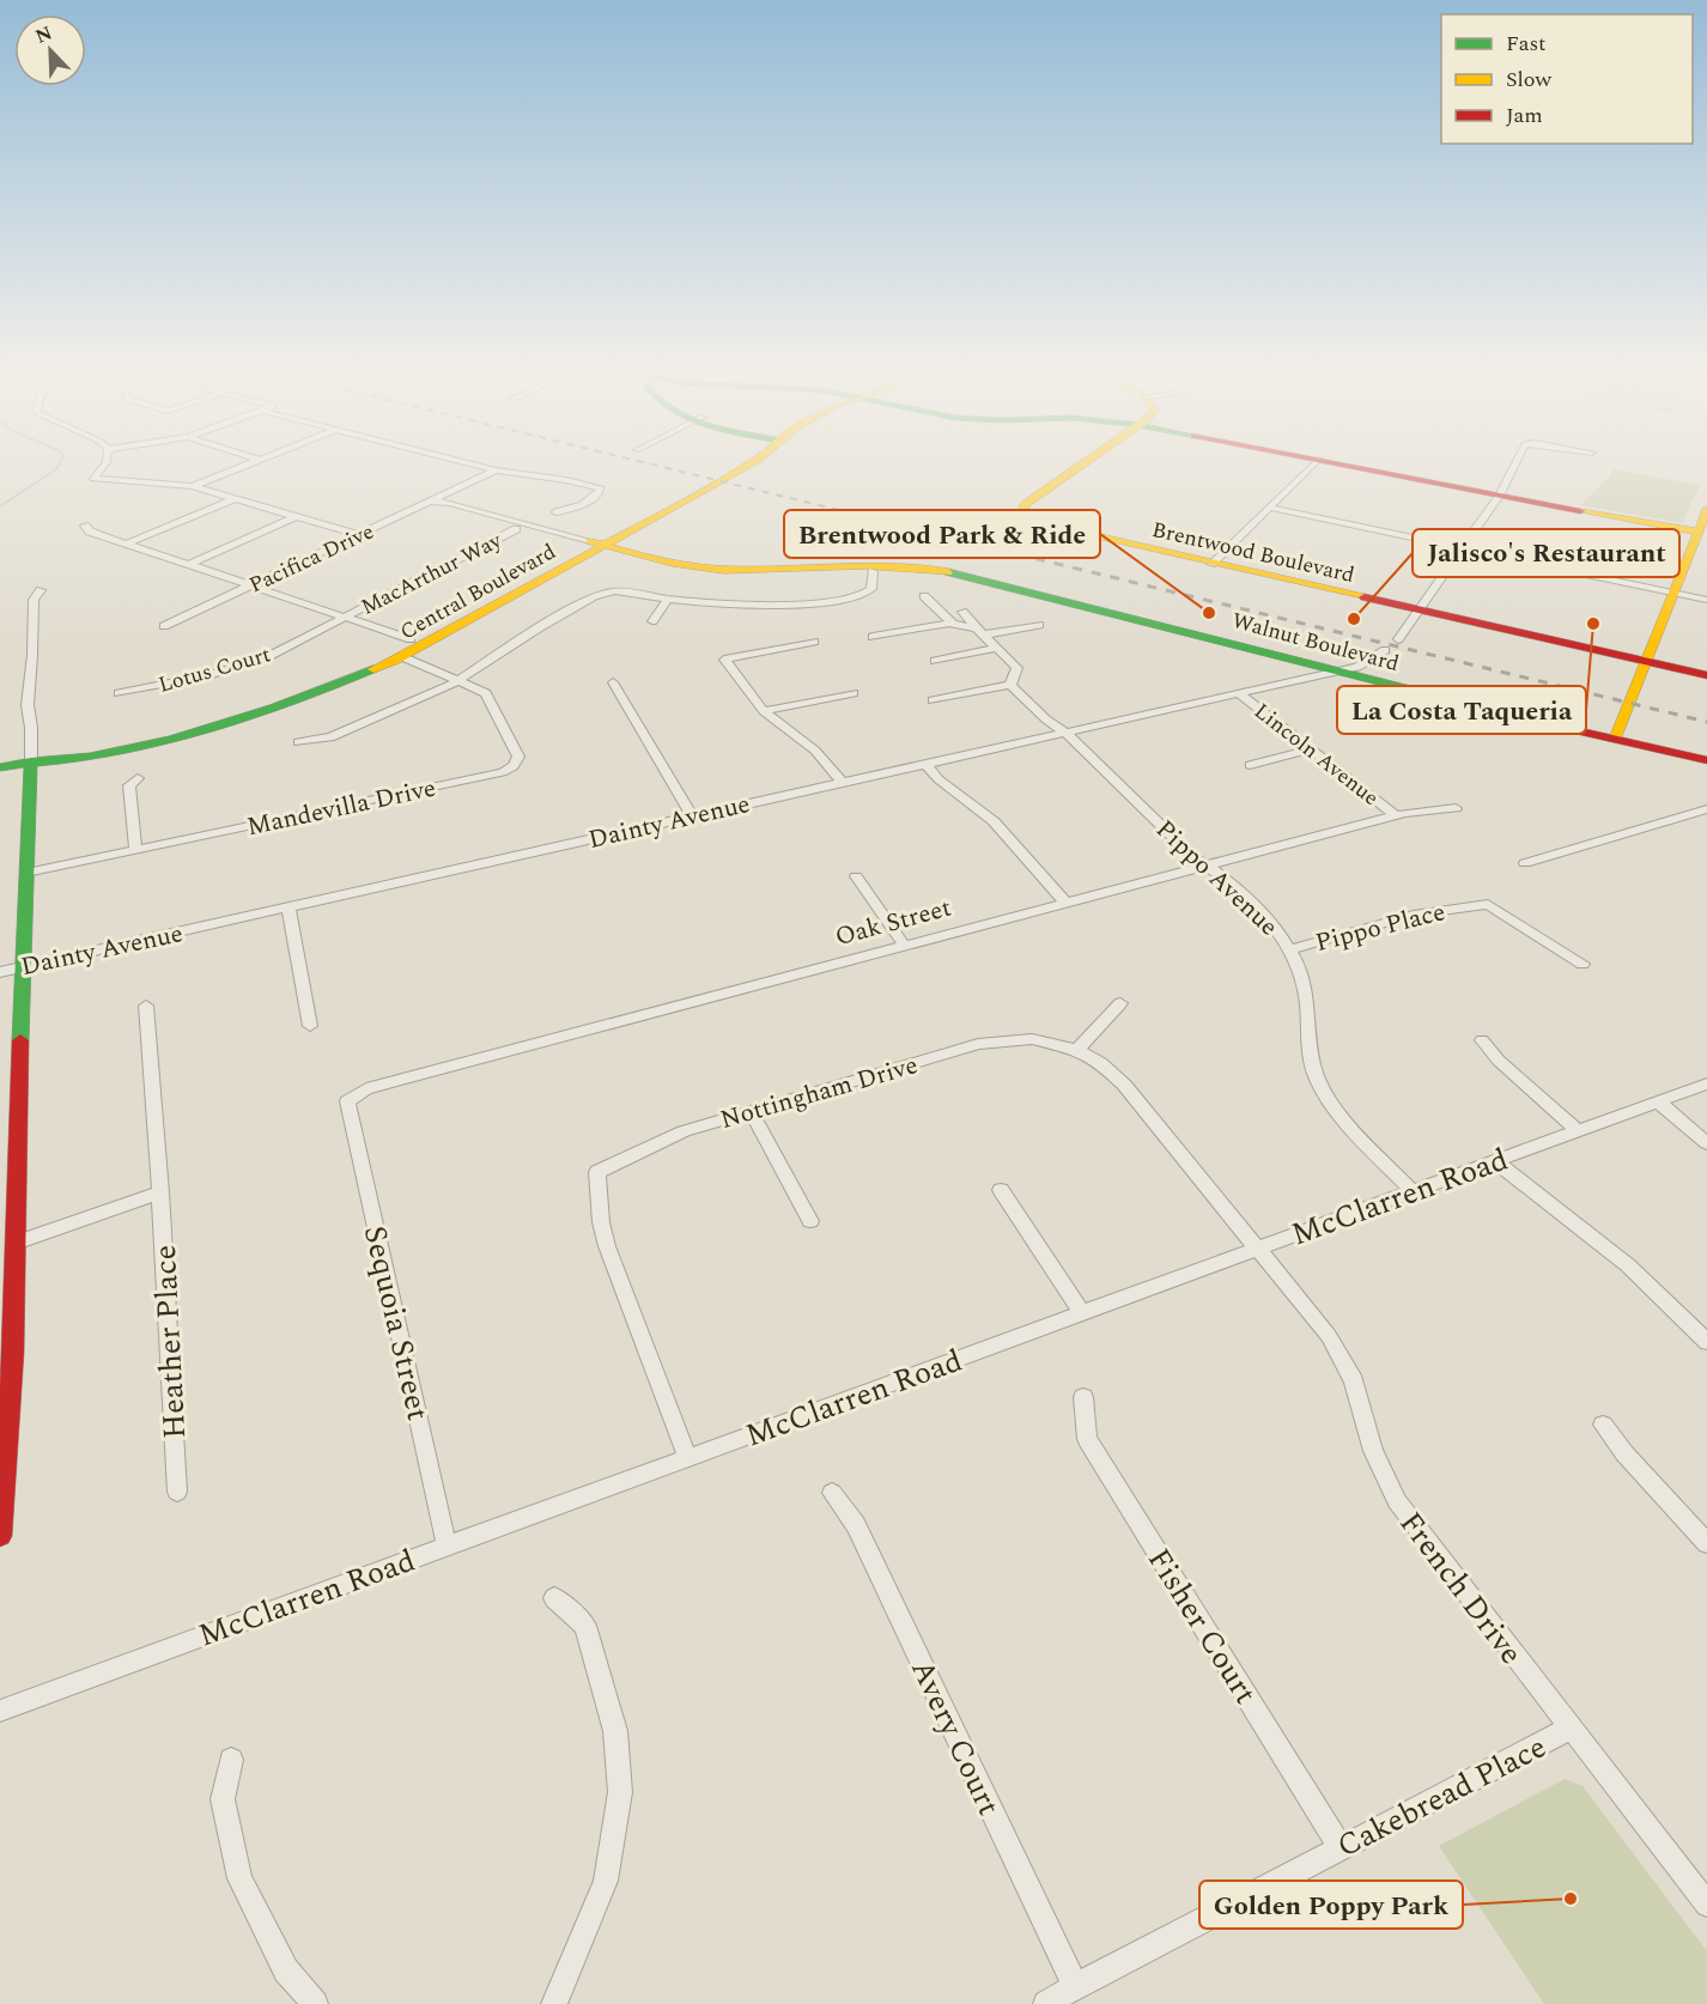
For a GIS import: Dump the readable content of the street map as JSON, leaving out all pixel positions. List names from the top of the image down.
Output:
{
  "streets": {
    "street": [
      "Brentwood Boulevard",
      "Pacifica Drive",
      "MacArthur Way",
      "Central Boulevard",
      "Walnut Boulevard",
      "Lotus Court",
      "Lincoln Avenue",
      "Mandevilla Drive",
      "Dainty Avenue",
      "Pippo Avenue",
      "Oak Street",
      "Pippo Place",
      "Nottingham Drive",
      "McClarren Road",
      "Sequoia Street",
      "Heather Place",
      "French Drive",
      "Fisher Court",
      "Avery Court",
      "Cakebread Place"
    ]
  },
  "crossings": [
    ["Pacifica Drive", "Walnut Boulevard"],
    ["MacArthur Way", "Walnut Boulevard"],
    ["MacArthur Way", "Lotus Court"],
    ["Central Boulevard", "Walnut Boulevard"],
    ["Central Boulevard", "Mandevilla Drive"],
    ["Walnut Boulevard", "Dainty Avenue"],
    ["Lincoln Avenue", "Dainty Avenue"],
    ["Lincoln Avenue", "Oak Street"],
    ["Dainty Avenue", "Pippo Avenue"],
    ["Pippo Avenue", "Oak Street"],
    ["Pippo Avenue", "Pippo Place"],
    ["Pippo Avenue", "McClarren Road"],
    ["Oak Street", "Sequoia Street"],
    ["Nottingham Drive", "McClarren Road"],
    ["Nottingham Drive", "French Drive"],
    ["McClarren Road", "Sequoia Street"],
    ["McClarren Road", "French Drive"],
    ["French Drive", "Cakebread Place"],
    ["Fisher Court", "Cakebread Place"],
    ["Avery Court", "Cakebread Place"]
  ],
  "places": [
    "Brentwood Park & Ride",
    "Jalisco's Restaurant",
    "La Costa Taqueria",
    "Golden Poppy Park"
  ],
  "legend": ["Fast", "Slow", "Jam"],
  "north": "top left"
}
